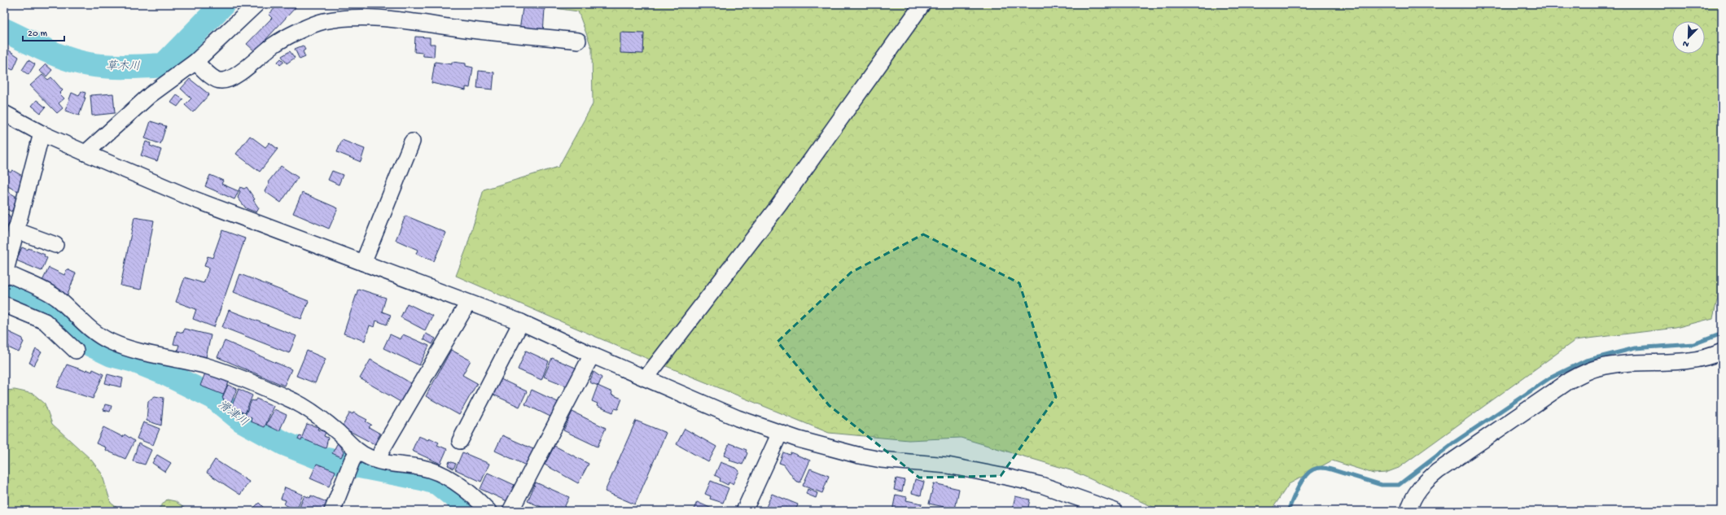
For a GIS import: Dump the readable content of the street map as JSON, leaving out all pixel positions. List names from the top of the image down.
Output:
{
  "water": ["草木川", "滑津川"],
  "scale_bar": "20 m",
  "north": "bottom left"
}
